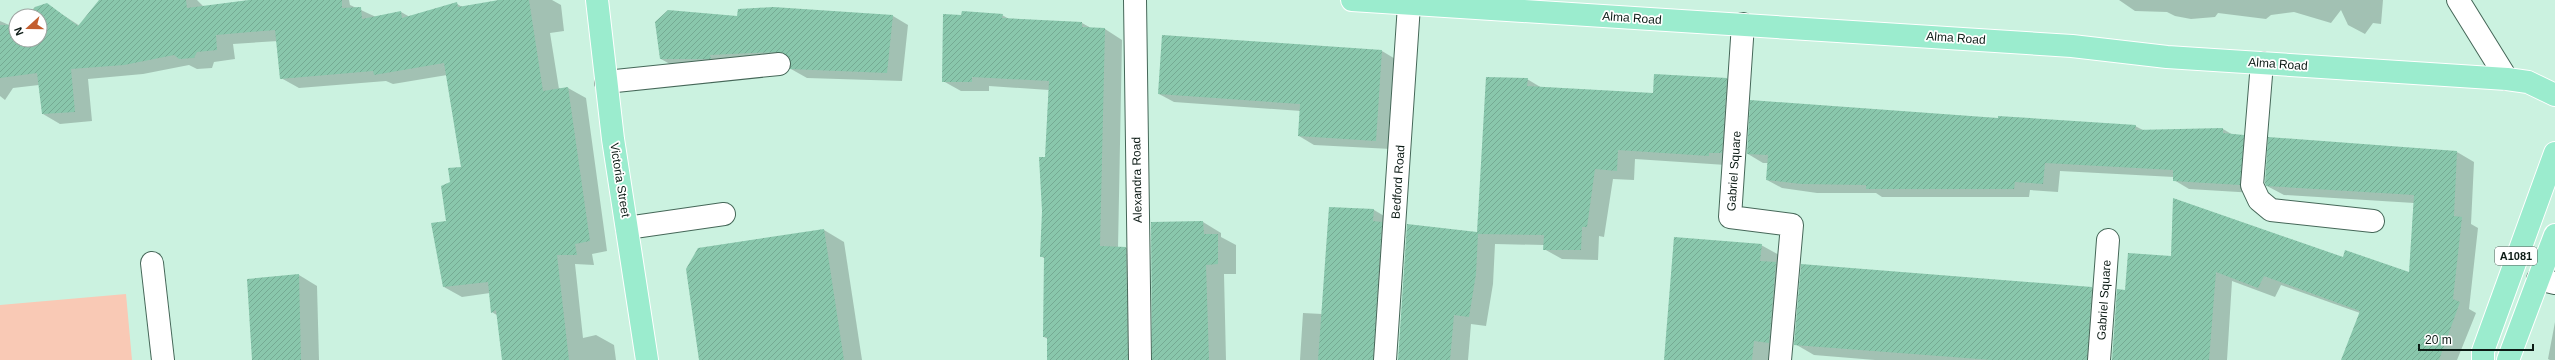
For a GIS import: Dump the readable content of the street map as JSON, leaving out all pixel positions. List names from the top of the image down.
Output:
{
  "streets": {
    "main road": ["Alma Road", "Victoria Street", "A1081"],
    "street": ["Gabriel Square", "Alexandra Road", "Bedford Road"]
  },
  "crossings": [
    ["Alma Road", "Gabriel Square"],
    ["Alma Road", "Bedford Road"]
  ],
  "scale_bar": "20 m",
  "north": "left"
}
